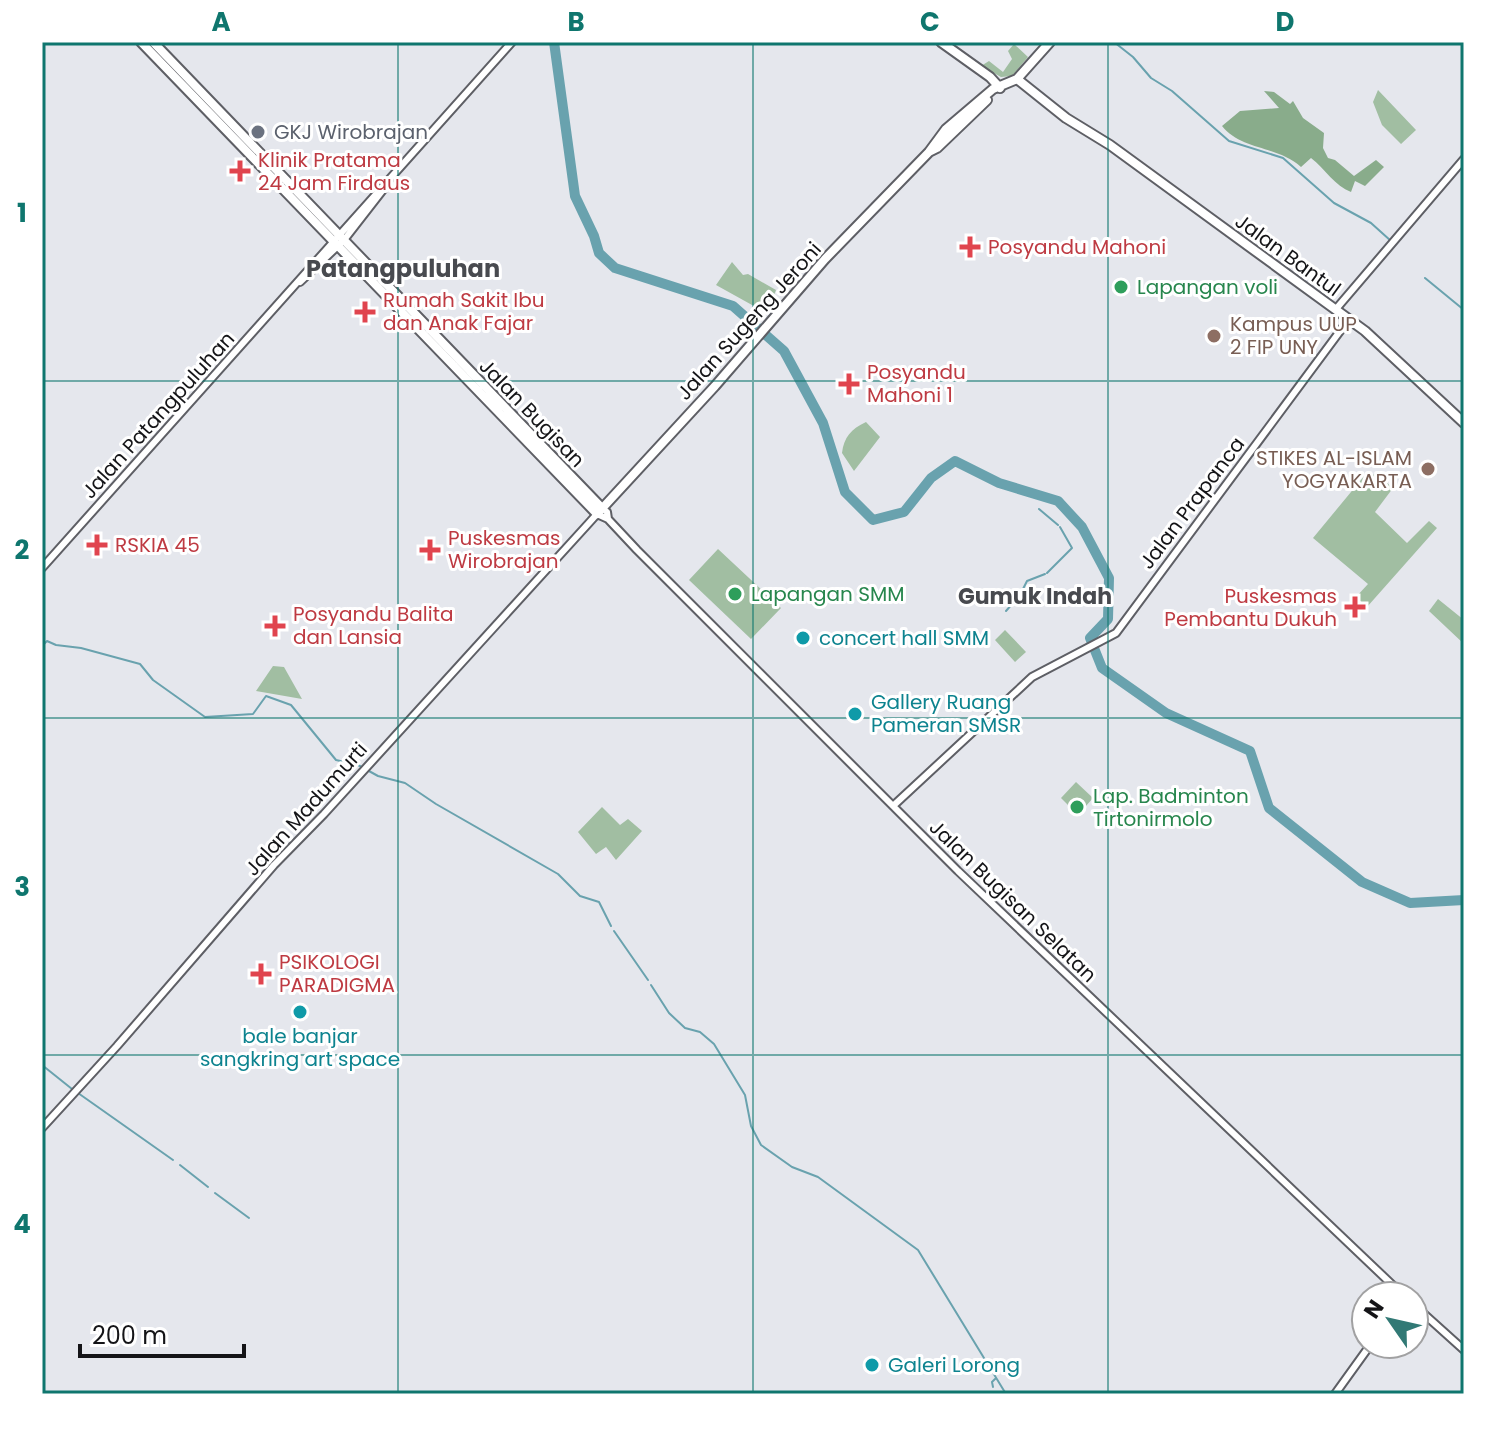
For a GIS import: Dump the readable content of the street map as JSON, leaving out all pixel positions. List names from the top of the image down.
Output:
{
  "streets": {
    "main road": ["Jalan Bantul", "Jalan Sugeng Jeroni", "Jalan Bugisan"],
    "street": [
      "Jalan Patangpuluhan",
      "Jalan Prapanca",
      "Jalan Madumurti",
      "Jalan Bugisan Selatan"
    ]
  },
  "crossings": [
    ["Jalan Bantul", "Jalan Sugeng Jeroni"],
    ["Jalan Bantul", "Jalan Prapanca"],
    ["Jalan Sugeng Jeroni", "Jalan Bugisan"],
    ["Jalan Sugeng Jeroni", "Jalan Madumurti"],
    ["Jalan Sugeng Jeroni", "Jalan Bugisan Selatan"],
    ["Jalan Bugisan", "Jalan Patangpuluhan"],
    ["Jalan Bugisan", "Jalan Madumurti"],
    ["Jalan Bugisan", "Jalan Bugisan Selatan"],
    ["Jalan Prapanca", "Jalan Bugisan Selatan"],
    ["Jalan Madumurti", "Jalan Bugisan Selatan"]
  ],
  "districts": ["Patangpuluhan", "Gumuk Indah"],
  "places": {
    "other": [
      "GKJ Wirobrajan",
      "Lapangan voli",
      "Kampus UUP 2 FIP UNY",
      "STIKES AL-ISLAM YOGYAKARTA",
      "Lapangan SMM",
      "concert hall SMM",
      "Gallery Ruang Pameran SMSR",
      "Lap. Badminton Tirtonirmolo",
      "bale banjar sangkring art space",
      "Galeri Lorong"
    ],
    "health": [
      "Klinik Pratama 24 Jam Firdaus",
      "Posyandu Mahoni",
      "Rumah Sakit Ibu dan Anak Fajar",
      "Posyandu Mahoni 1",
      "RSKIA 45",
      "Puskesmas Wirobrajan",
      "Puskesmas Pembantu Dukuh",
      "Posyandu Balita dan Lansia",
      "PSIKOLOGI PARADIGMA"
    ]
  },
  "scale_bar": "200 m",
  "north": "top left",
  "grid": {
    "columns": [
      "A",
      "B",
      "C",
      "D"
    ],
    "rows": [
      "1",
      "2",
      "3",
      "4"
    ]
  }
}
